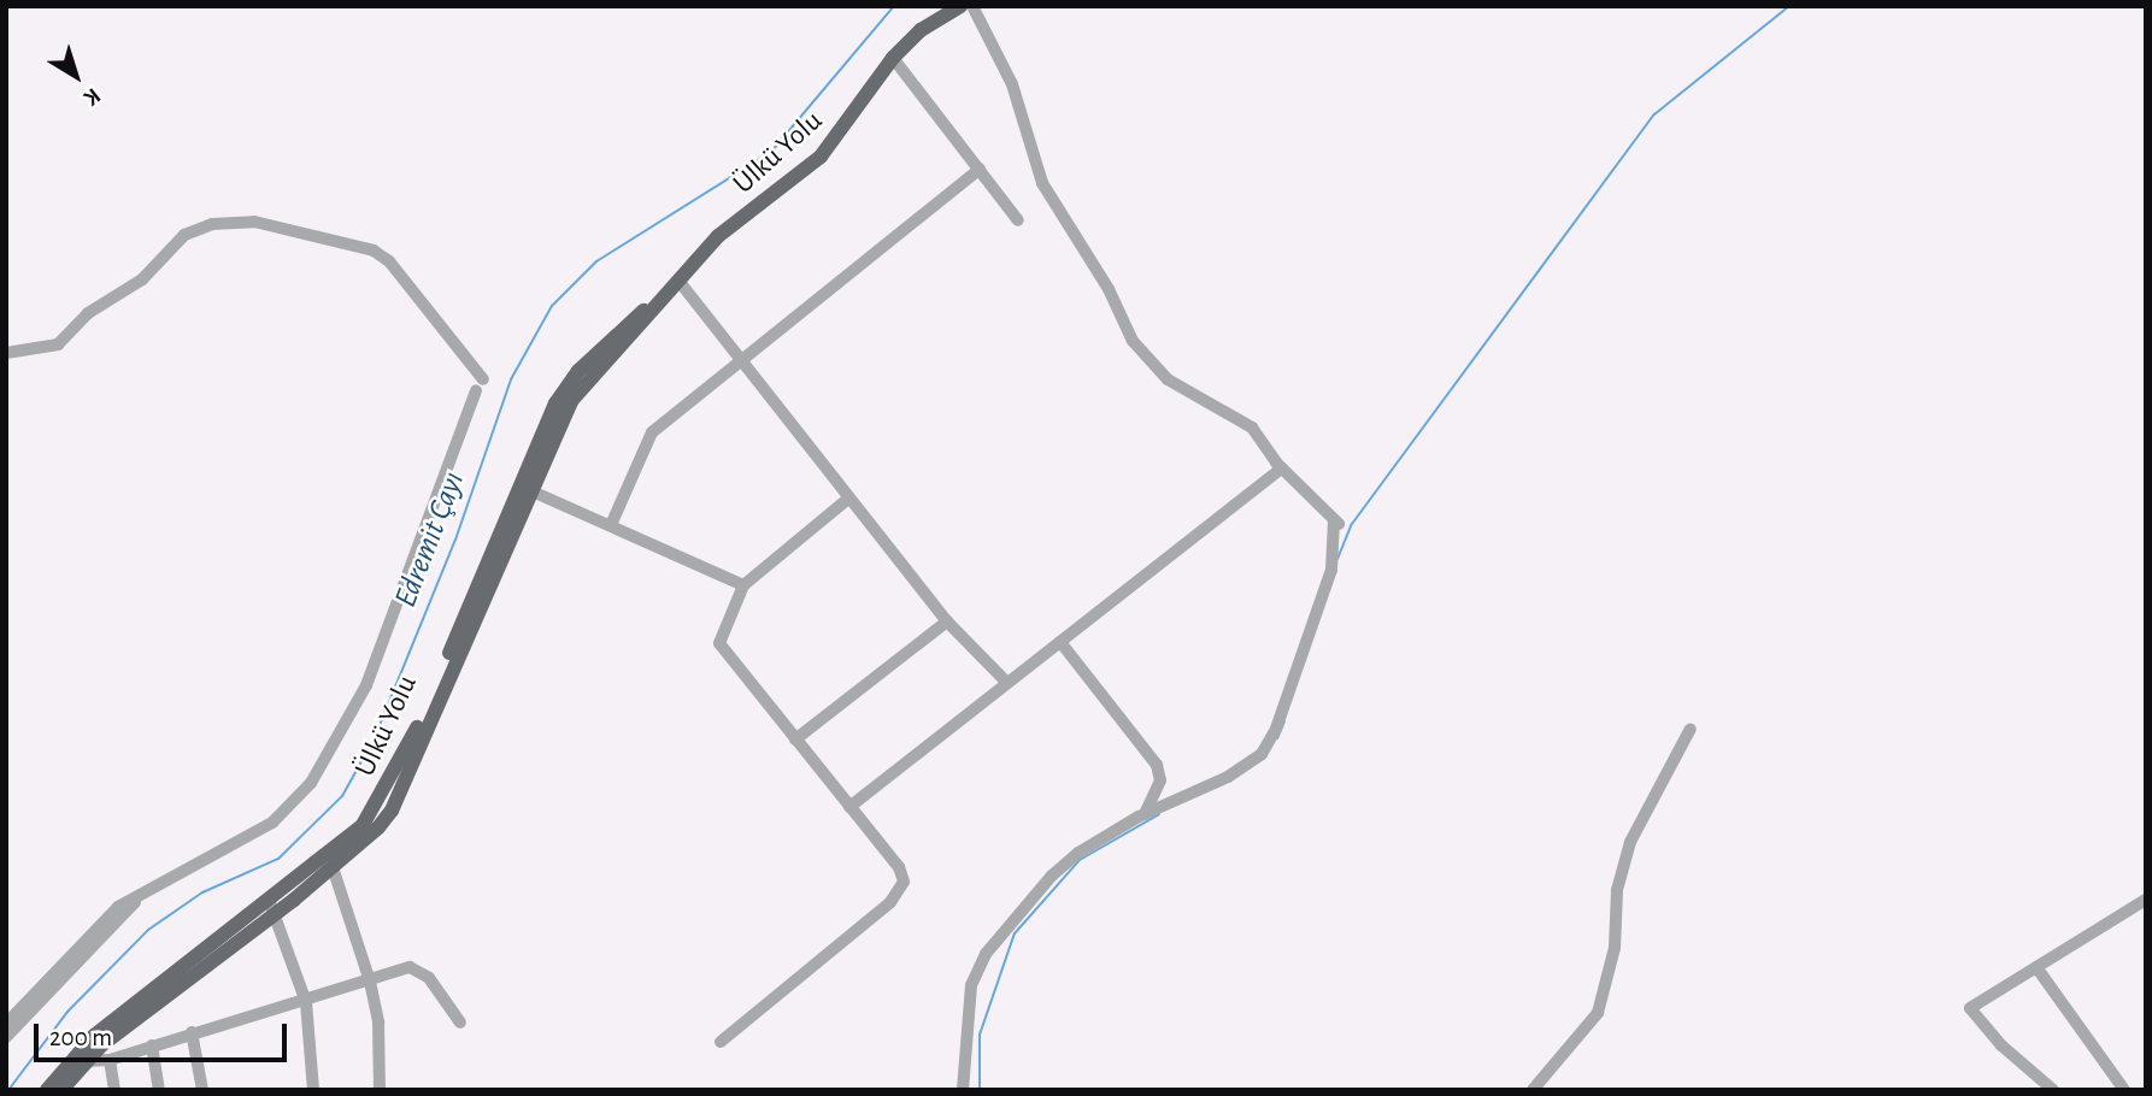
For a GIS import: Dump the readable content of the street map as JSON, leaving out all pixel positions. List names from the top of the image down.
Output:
{
  "streets": {
    "main road": ["Ülkü Yolu"]
  },
  "water": ["Edremit Çayı"],
  "scale_bar": "200 m",
  "north": "bottom right"
}
